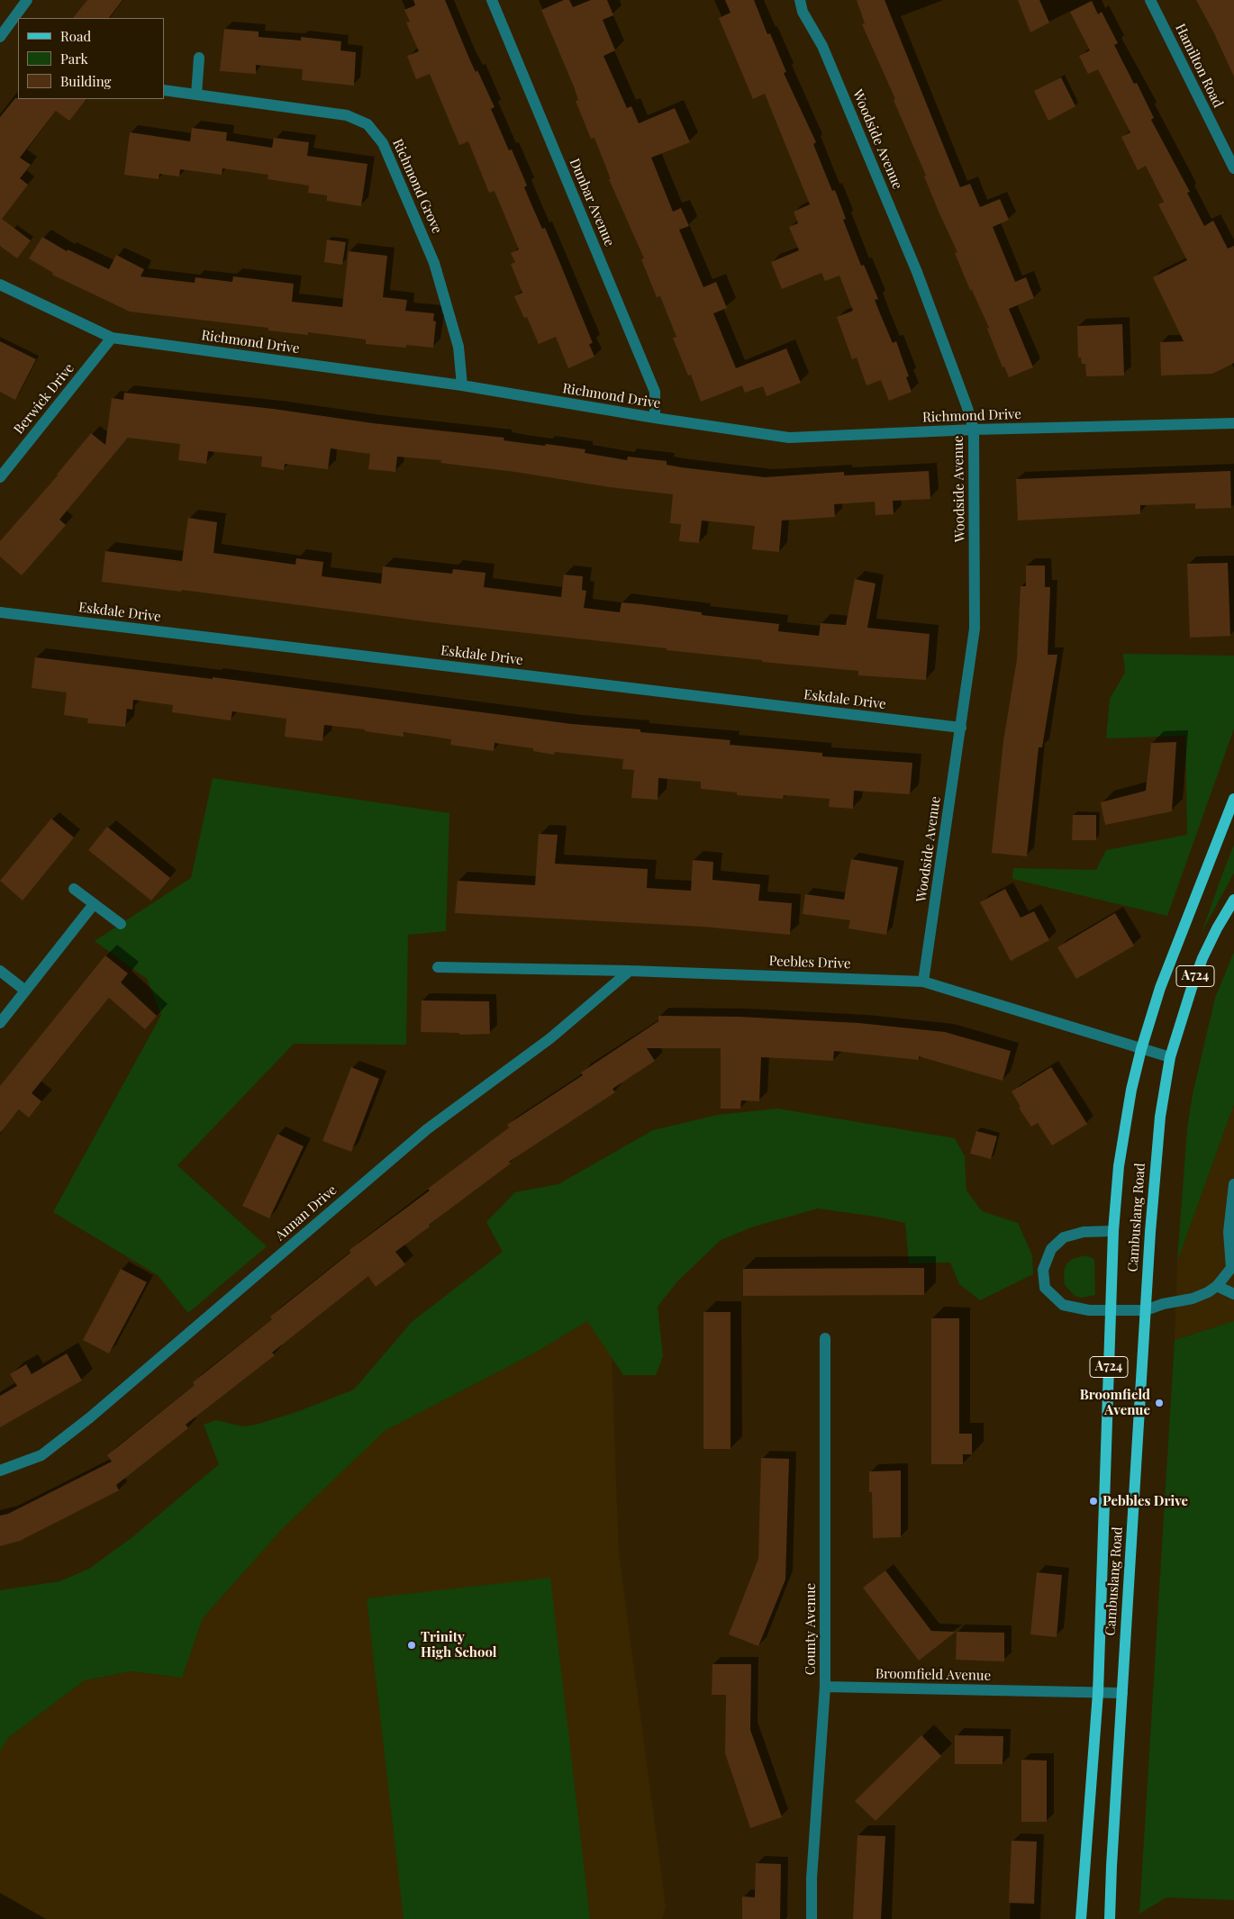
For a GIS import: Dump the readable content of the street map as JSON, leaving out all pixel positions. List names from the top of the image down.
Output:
{
  "streets": {
    "main road": ["A724", "Cambuslang Road"],
    "street": [
      "Hamilton Road",
      "Woodside Avenue",
      "Richmond Grove",
      "Dunbar Avenue",
      "Richmond Drive",
      "Berwick Drive",
      "Eskdale Drive",
      "Peebles Drive",
      "Annan Drive",
      "County Avenue",
      "Broomfield Avenue"
    ]
  },
  "crossings": [
    ["Woodside Avenue", "Richmond Drive"],
    ["Woodside Avenue", "Eskdale Drive"],
    ["Woodside Avenue", "Peebles Drive"],
    ["Richmond Grove", "Richmond Drive"],
    ["Dunbar Avenue", "Richmond Drive"],
    ["Richmond Drive", "Berwick Drive"],
    ["Peebles Drive", "A724"],
    ["Peebles Drive", "Annan Drive"],
    ["Peebles Drive", "Cambuslang Road"],
    ["A724", "Cambuslang Road"],
    ["A724", "Broomfield Avenue"],
    ["Cambuslang Road", "Broomfield Avenue"],
    ["County Avenue", "Broomfield Avenue"]
  ],
  "places": ["Broomfield Avenue", "Pebbles Drive", "Trinity High School"],
  "legend": ["Road", "Park", "Building"]
}
